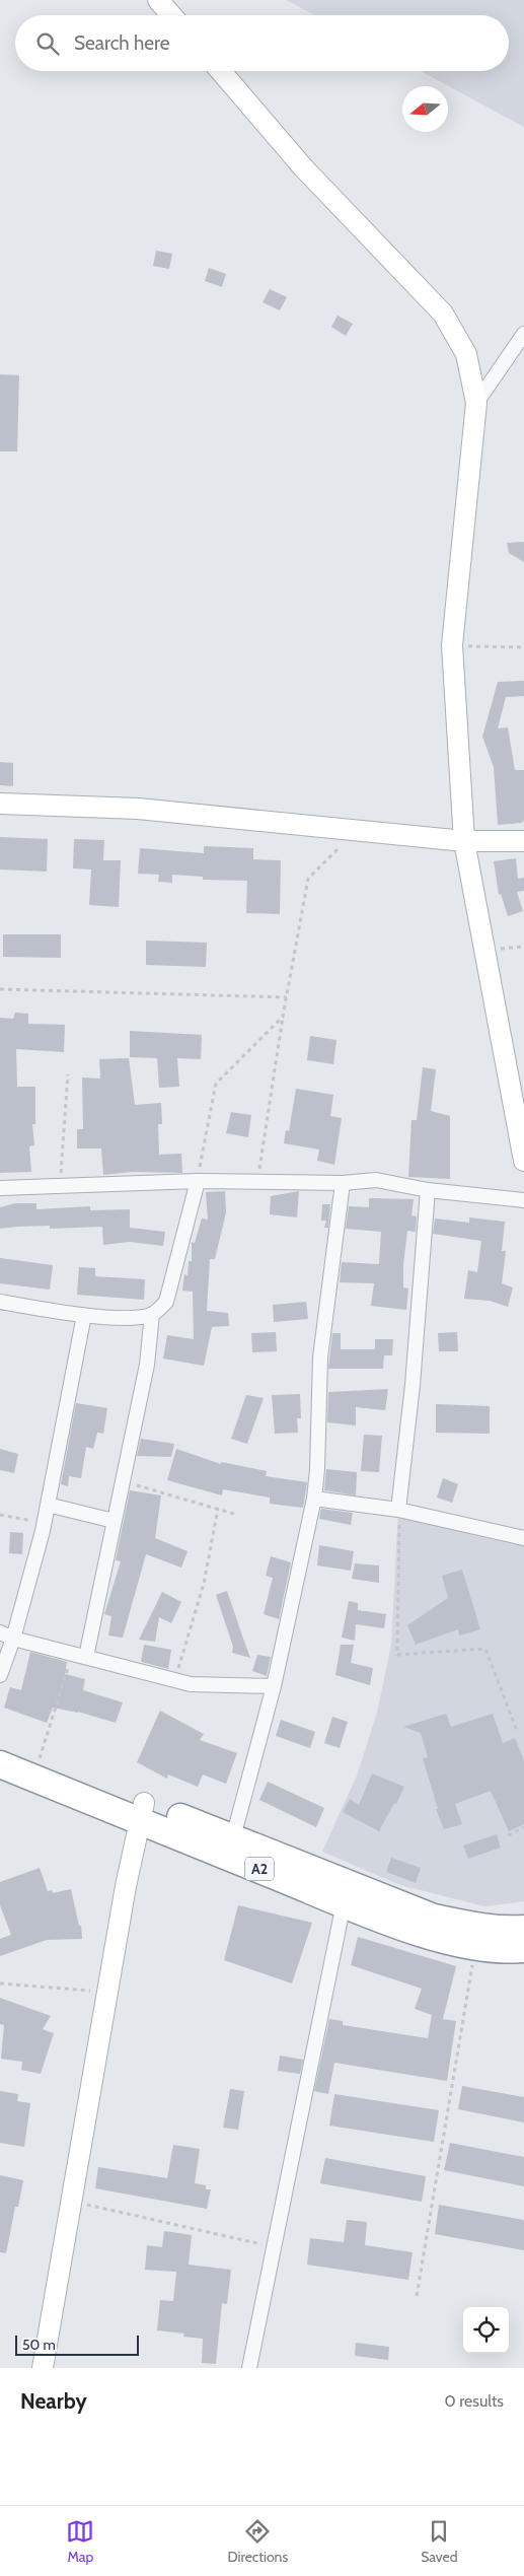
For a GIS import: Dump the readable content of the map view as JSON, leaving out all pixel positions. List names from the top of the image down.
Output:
{
  "streets": {
    "highway": ["A2"]
  },
  "scale_bar": "50 m",
  "north": "left",
  "page": {
    "search": "Search here",
    "scale": "50 m",
    "heading": ["Nearby", "0 results"],
    "nav": ["Map", "Directions", "Saved"]
  }
}
